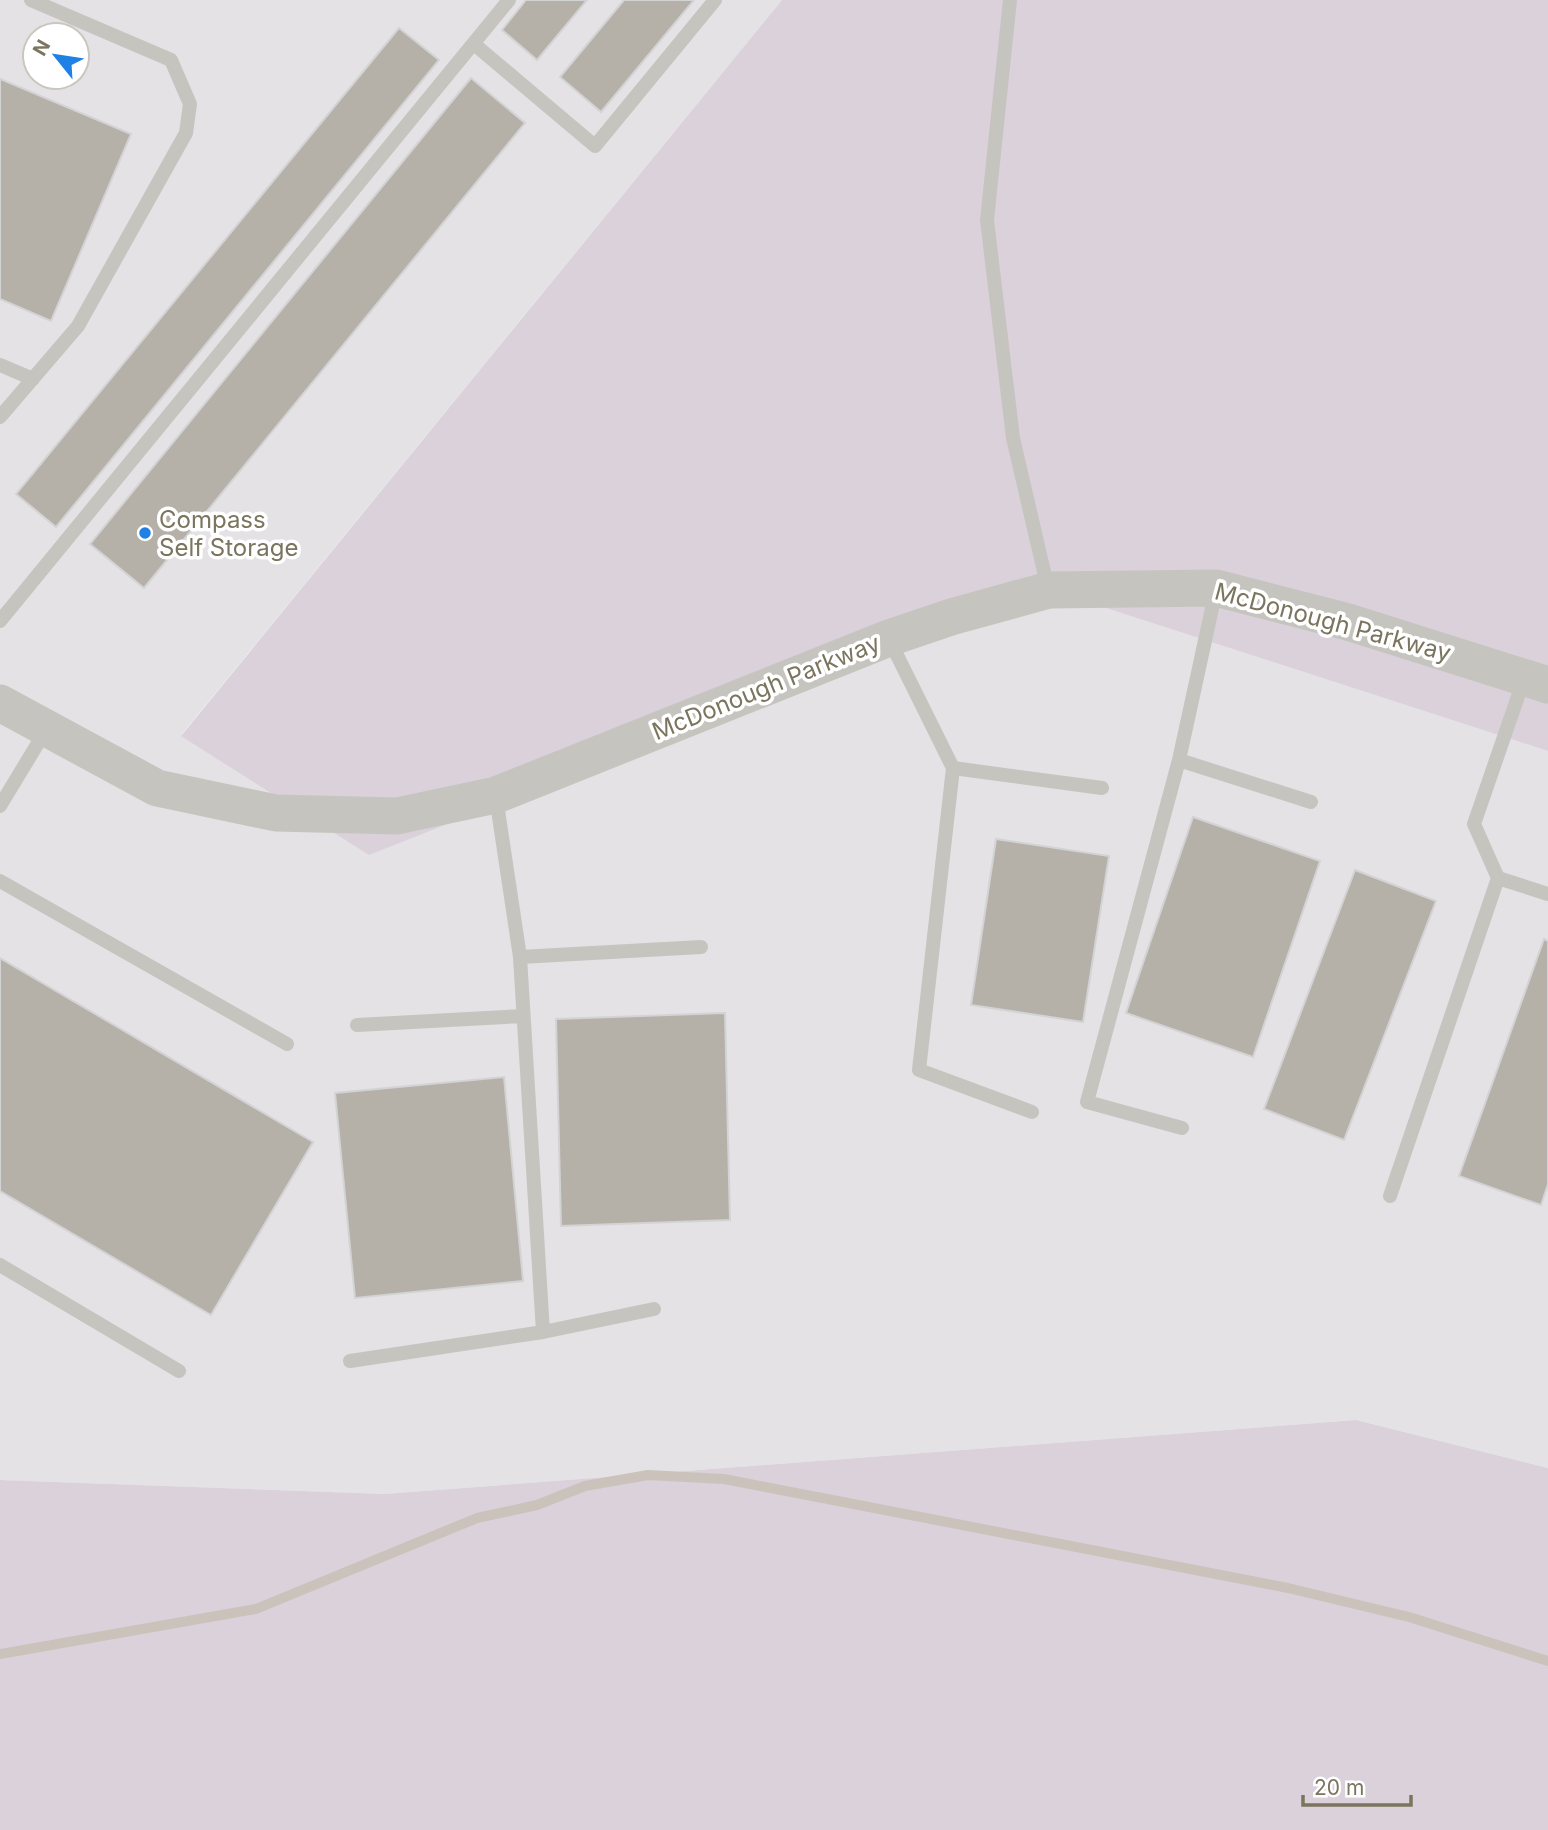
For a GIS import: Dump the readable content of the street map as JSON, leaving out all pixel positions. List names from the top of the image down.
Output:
{
  "streets": {
    "street": ["McDonough Parkway"]
  },
  "places": ["Compass Self Storage"],
  "scale_bar": "20 m",
  "north": "top left"
}
